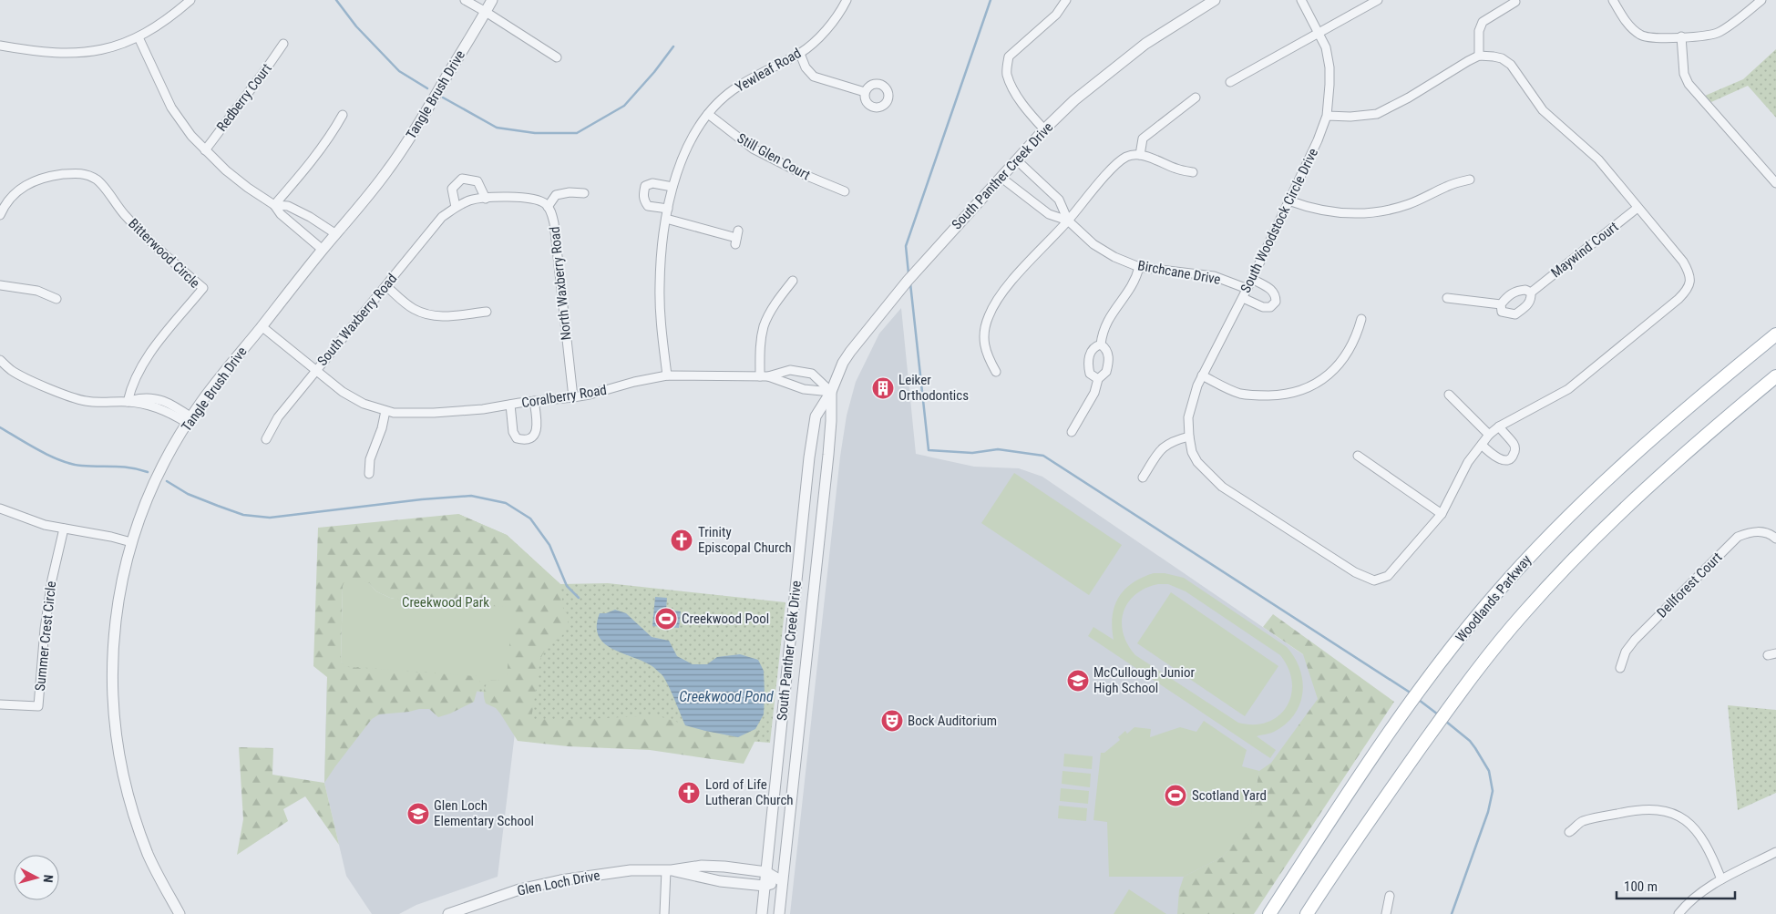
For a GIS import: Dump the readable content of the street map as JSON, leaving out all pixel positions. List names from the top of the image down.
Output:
{
  "streets": {
    "main road": ["Woodlands Parkway"],
    "street": [
      "Yewleaf Road",
      "Tangle Brush Drive",
      "Redberry Court",
      "Still Glen Court",
      "South Panther Creek Drive",
      "South Woodstock Circle Drive",
      "Maywind Court",
      "Bitterwood Circle",
      "Birchcane Drive",
      "North Waxberry Road",
      "South Waxberry Road",
      "Coralberry Road",
      "Dellforest Court",
      "Summer Crest Circle",
      "Glen Loch Drive"
    ]
  },
  "crossings": [
    ["Yewleaf Road", "Still Glen Court"],
    ["Yewleaf Road", "Coralberry Road"],
    ["Tangle Brush Drive", "Coralberry Road"],
    ["South Panther Creek Drive", "Birchcane Drive"],
    ["South Panther Creek Drive", "Coralberry Road"],
    ["South Panther Creek Drive", "Glen Loch Drive"],
    ["South Woodstock Circle Drive", "Birchcane Drive"],
    ["North Waxberry Road", "South Waxberry Road"],
    ["North Waxberry Road", "Coralberry Road"],
    ["South Waxberry Road", "Coralberry Road"]
  ],
  "water": ["Creekwood Pond"],
  "parks": ["Creekwood Park"],
  "places": {
    "building": ["Leiker Orthodontics"],
    "church": ["Trinity Episcopal Church", "Lord of Life Lutheran Church"],
    "sports": ["Creekwood Pool", "Scotland Yard"],
    "school or university": ["McCullough Junior High School", "Glen Loch Elementary School"],
    "theatre": ["Bock Auditorium"]
  },
  "scale_bar": "100 m",
  "north": "right"
}
